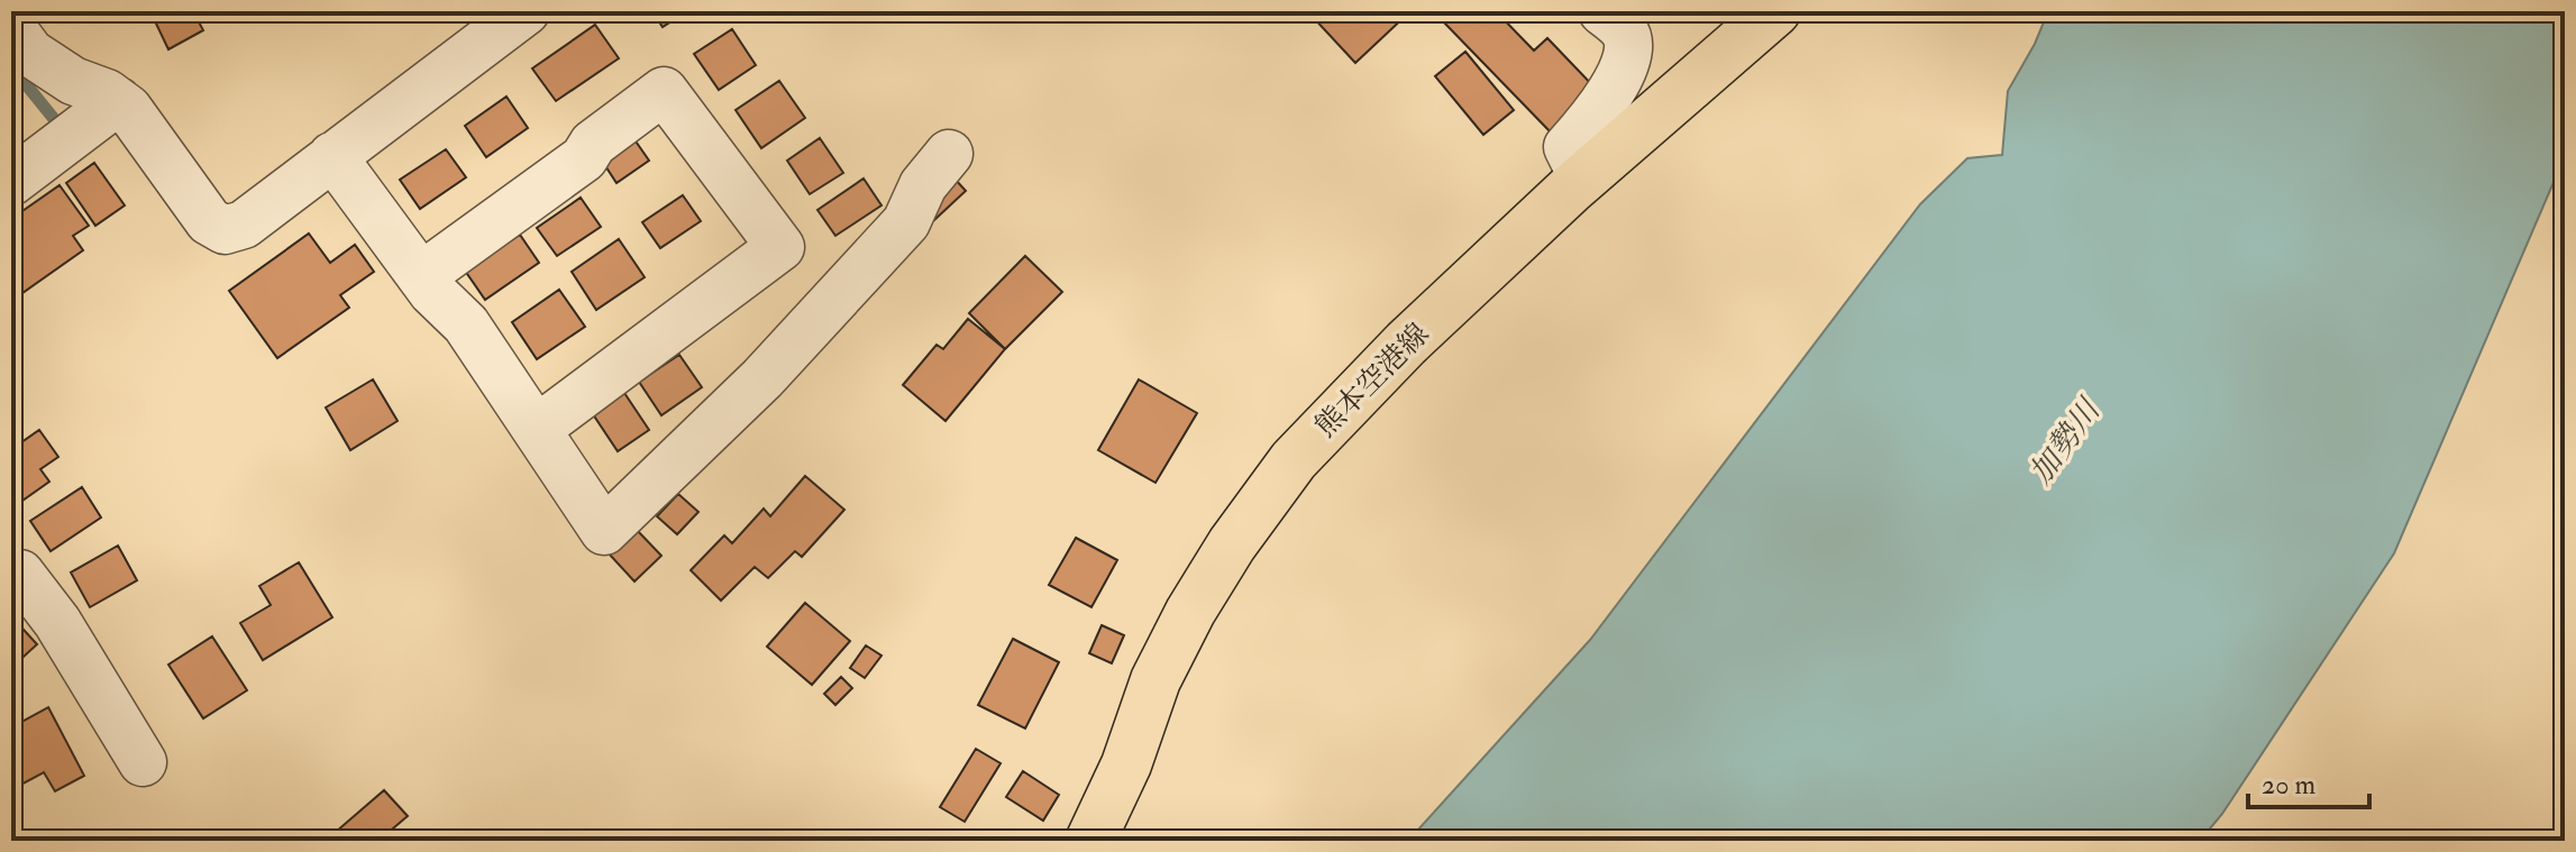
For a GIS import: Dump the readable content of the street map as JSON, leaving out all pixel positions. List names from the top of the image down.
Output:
{
  "streets": {
    "main road": ["熊本空港線"]
  },
  "water": ["加勢川"],
  "scale_bar": "20 m"
}
